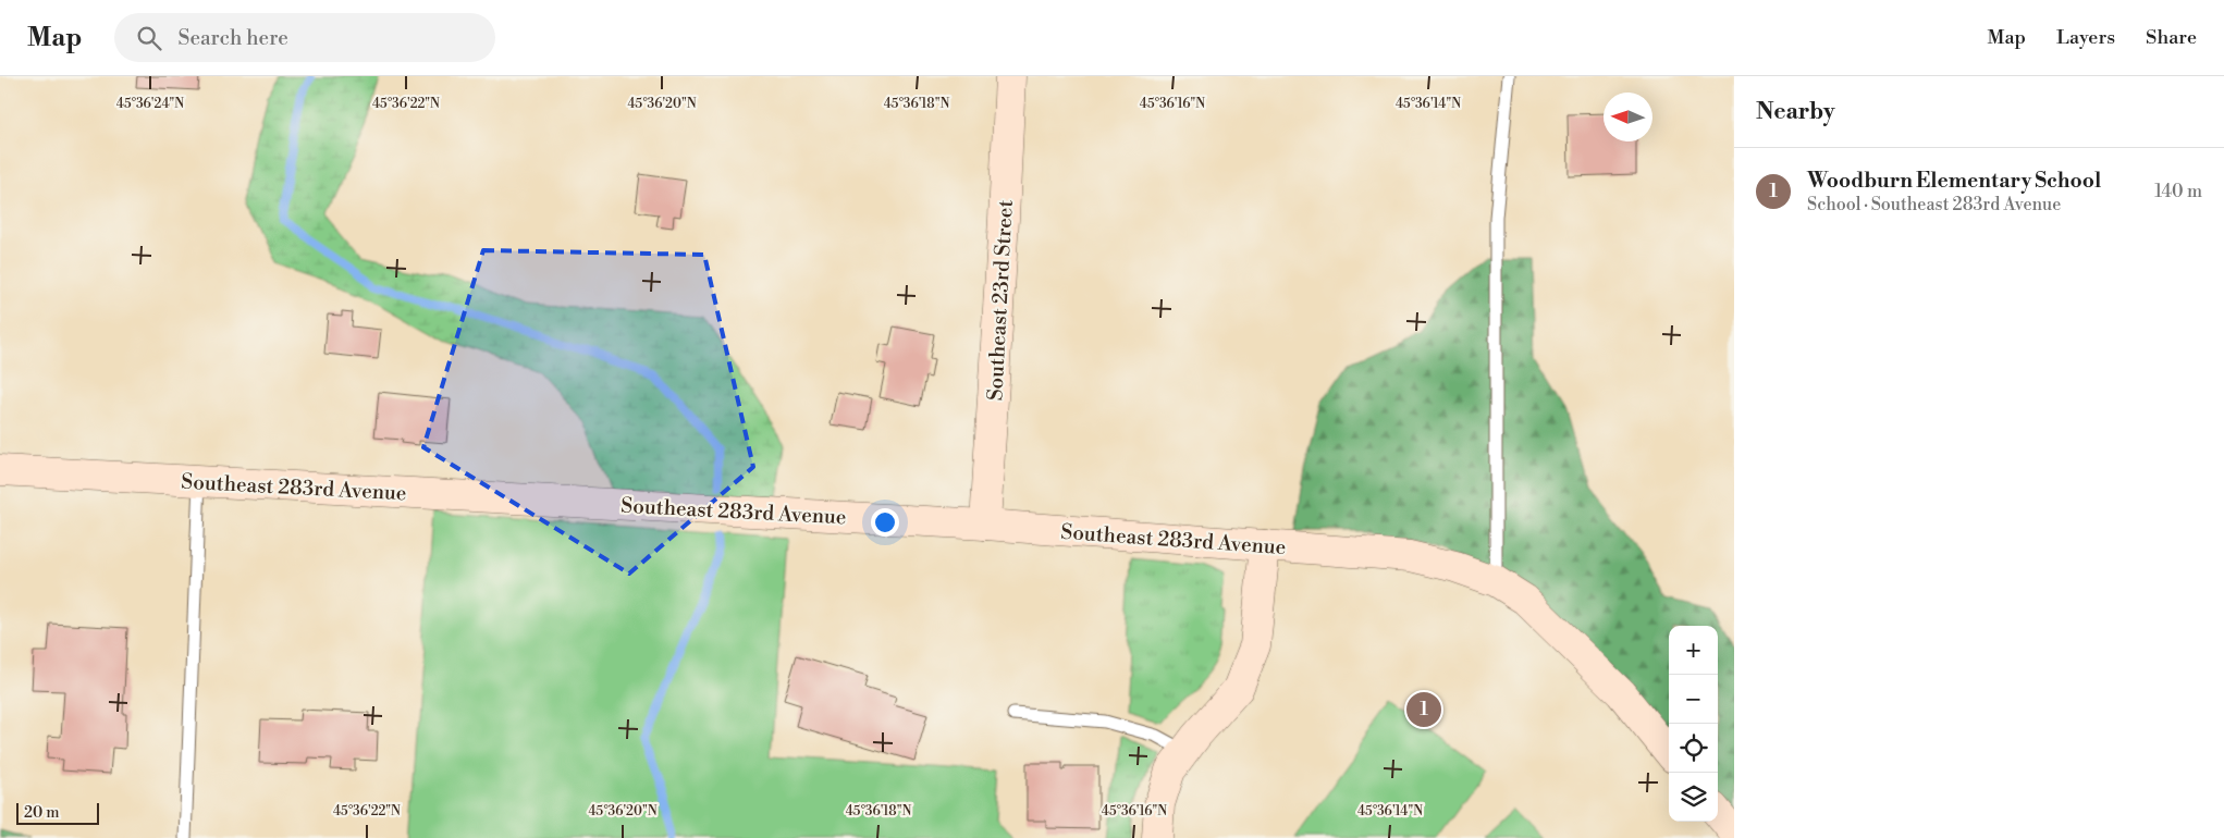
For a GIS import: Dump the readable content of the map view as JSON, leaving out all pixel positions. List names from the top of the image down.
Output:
{
  "streets": {
    "street": ["Southeast 23rd Street", "Southeast 283rd Avenue"]
  },
  "crossings": [
    ["Southeast 23rd Street", "Southeast 283rd Avenue"]
  ],
  "scale_bar": "20 m",
  "north": "left",
  "page": {
    "header": "Map",
    "search": "Search here",
    "nav": ["Map", "Layers", "Share"],
    "heading": "Nearby",
    "list": [
      {
        "mark": "1",
        "name": "Woodburn Elementary School",
        "note": "School · Southeast 283rd Avenue",
        "value": "140 m"
      }
    ],
    "map_buttons": ["+", "−"],
    "pins": "1",
    "scale": "20 m"
  },
  "coordinates": [
    "45°36'24\"N",
    "45°36'22\"N",
    "45°36'20\"N",
    "45°36'18\"N",
    "45°36'16\"N",
    "45°36'14\"N"
  ]
}
